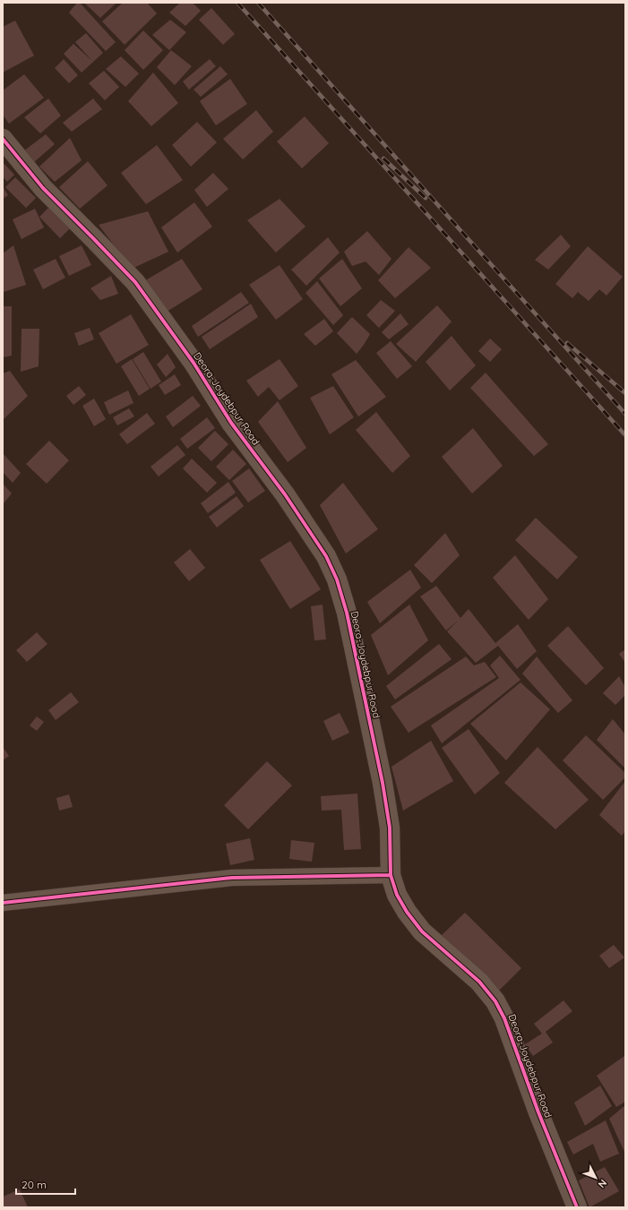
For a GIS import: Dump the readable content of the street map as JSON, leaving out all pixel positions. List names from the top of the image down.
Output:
{
  "streets": {
    "street": ["Deora-Joydebpur Road"]
  },
  "scale_bar": "20 m",
  "north": "bottom right"
}
